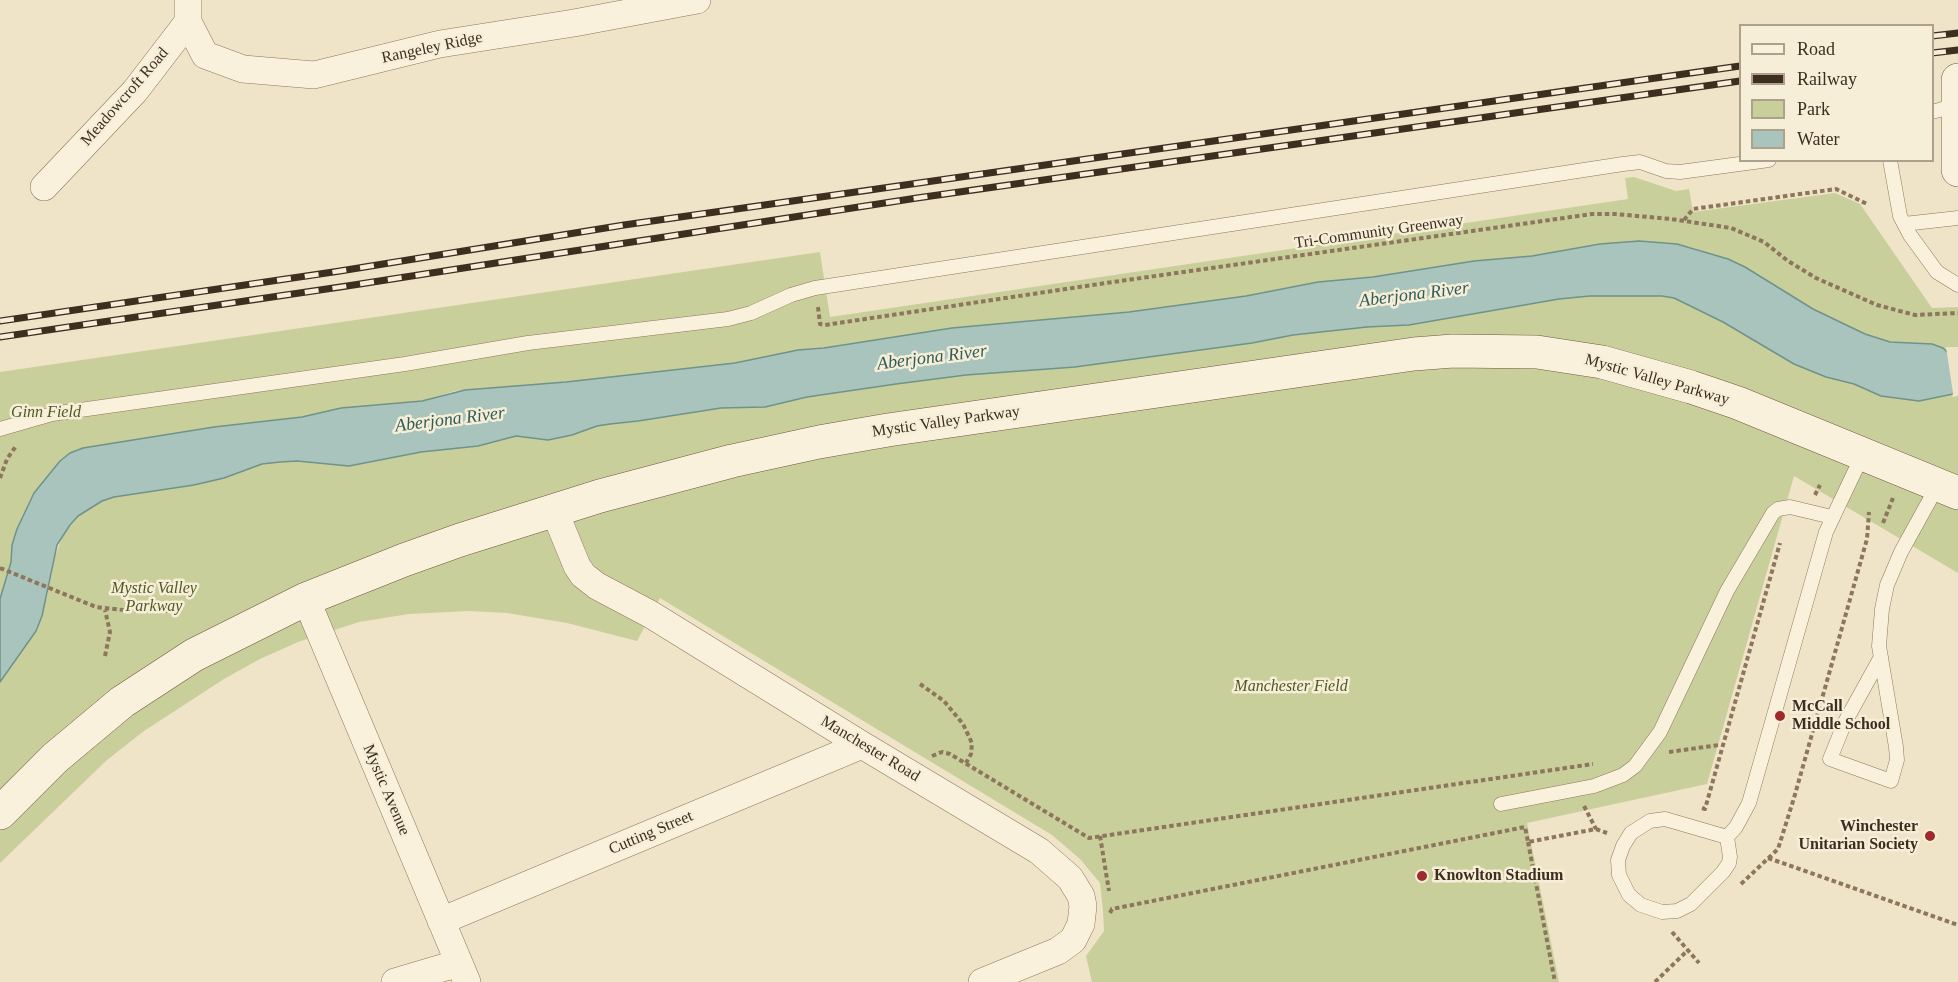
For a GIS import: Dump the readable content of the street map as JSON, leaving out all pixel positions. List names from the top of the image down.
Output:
{
  "streets": {
    "main road": ["Mystic Valley Parkway"],
    "street": [
      "Rangeley Ridge",
      "Meadowcroft Road",
      "Manchester Road",
      "Mystic Avenue",
      "Cutting Street"
    ],
    "path": ["Tri-Community Greenway"]
  },
  "crossings": [
    ["Rangeley Ridge", "Meadowcroft Road"],
    ["Mystic Valley Parkway", "Manchester Road"],
    ["Mystic Valley Parkway", "Mystic Avenue"],
    ["Manchester Road", "Cutting Street"],
    ["Mystic Avenue", "Cutting Street"]
  ],
  "water": ["Aberjona River"],
  "parks": ["Ginn Field", "Mystic Valley Parkway", "Manchester Field"],
  "places": ["McCall Middle School", "Winchester Unitarian Society", "Knowlton Stadium"],
  "legend": [
    "Road",
    "Railway",
    "Park",
    "Water"
  ]
}
